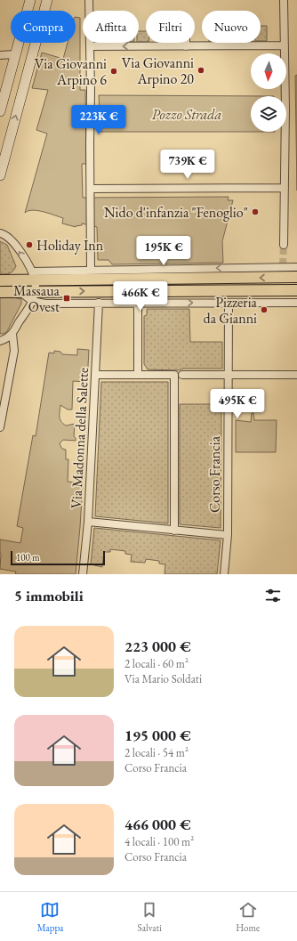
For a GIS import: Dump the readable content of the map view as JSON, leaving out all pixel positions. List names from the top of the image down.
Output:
{
  "streets": {
    "street": ["Via Madonna della Salette", "Corso Francia"]
  },
  "parks": ["Pozzo Strada"],
  "places": {
    "other": [
      "Via Giovanni Arpino 20",
      "Via Giovanni Arpino 6",
      "Nido d'infanzia \"Fenoglio\"",
      "Holiday Inn",
      "Pizzeria da Gianni"
    ],
    "transit": ["Massaua Ovest"]
  },
  "scale_bar": "100 m",
  "north": "bottom",
  "page": {
    "chip": [
      "Compra",
      "Affitta",
      "Filtri",
      "Nuovo"
    ],
    "price": [
      "223K €",
      "739K €",
      "195K €",
      "466K €",
      "495K €"
    ],
    "scale": "100 m",
    "heading": "5 immobili",
    "list": [
      {
        "name": "223 000 €",
        "note": "2 locali · 60 m² · Via Mario Soldati"
      },
      {
        "name": "195 000 €",
        "note": "2 locali · 54 m² · Corso Francia"
      },
      {
        "name": "466 000 €",
        "note": "4 locali · 100 m² · Corso Francia"
      }
    ],
    "tabs": ["Mappa", "Salvati", "Home"]
  }
}
